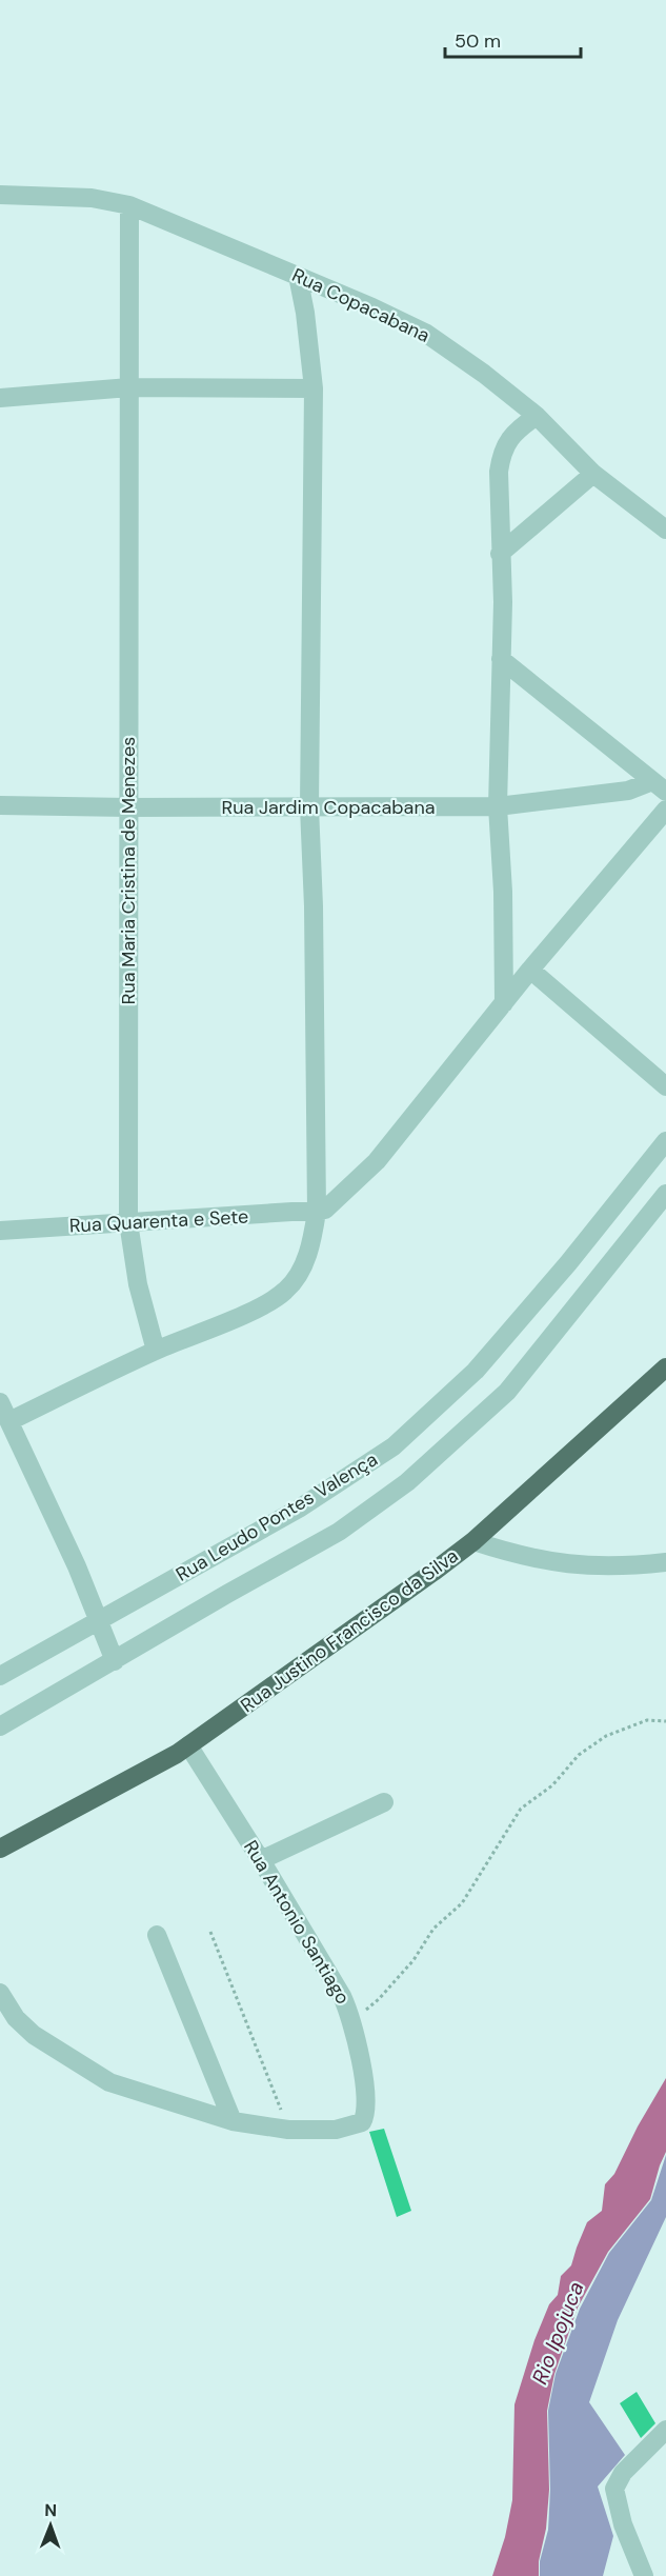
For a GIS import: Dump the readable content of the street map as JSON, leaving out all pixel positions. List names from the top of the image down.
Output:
{
  "streets": {
    "main road": ["Rua Justino Francisco da Silva"],
    "street": [
      "Rua Copacabana",
      "Rua Jardim Copacabana",
      "Rua Maria Cristina de Menezes",
      "Rua Quarenta e Sete",
      "Rua Leudo Pontes Valença",
      "Rua Antonio Santiago"
    ]
  },
  "crossings": [
    ["Rua Copacabana", "Rua Maria Cristina de Menezes"],
    ["Rua Jardim Copacabana", "Rua Maria Cristina de Menezes"],
    ["Rua Maria Cristina de Menezes", "Rua Quarenta e Sete"],
    ["Rua Justino Francisco da Silva", "Rua Antonio Santiago"]
  ],
  "water": ["Rio Ipojuca"],
  "scale_bar": "50 m",
  "north": "top"
}
